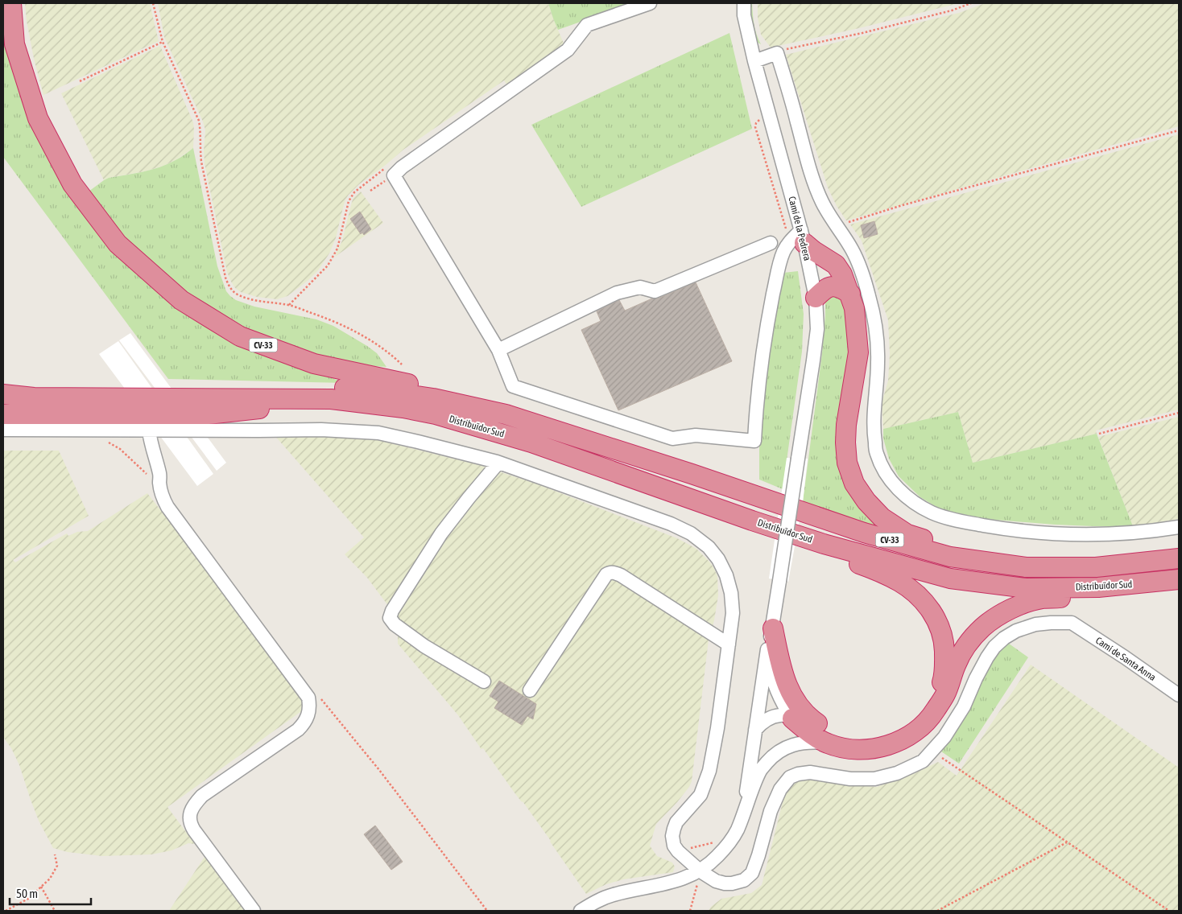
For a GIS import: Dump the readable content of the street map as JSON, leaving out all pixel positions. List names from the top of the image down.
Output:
{
  "streets": {
    "highway": ["CV-33", "Distribuïdor Sud"],
    "street": ["Camí de la Pedrera", "Camí de Santa Anna"]
  },
  "crossings": [
    ["CV-33", "Distribuïdor Sud"]
  ],
  "scale_bar": "50 m"
}
